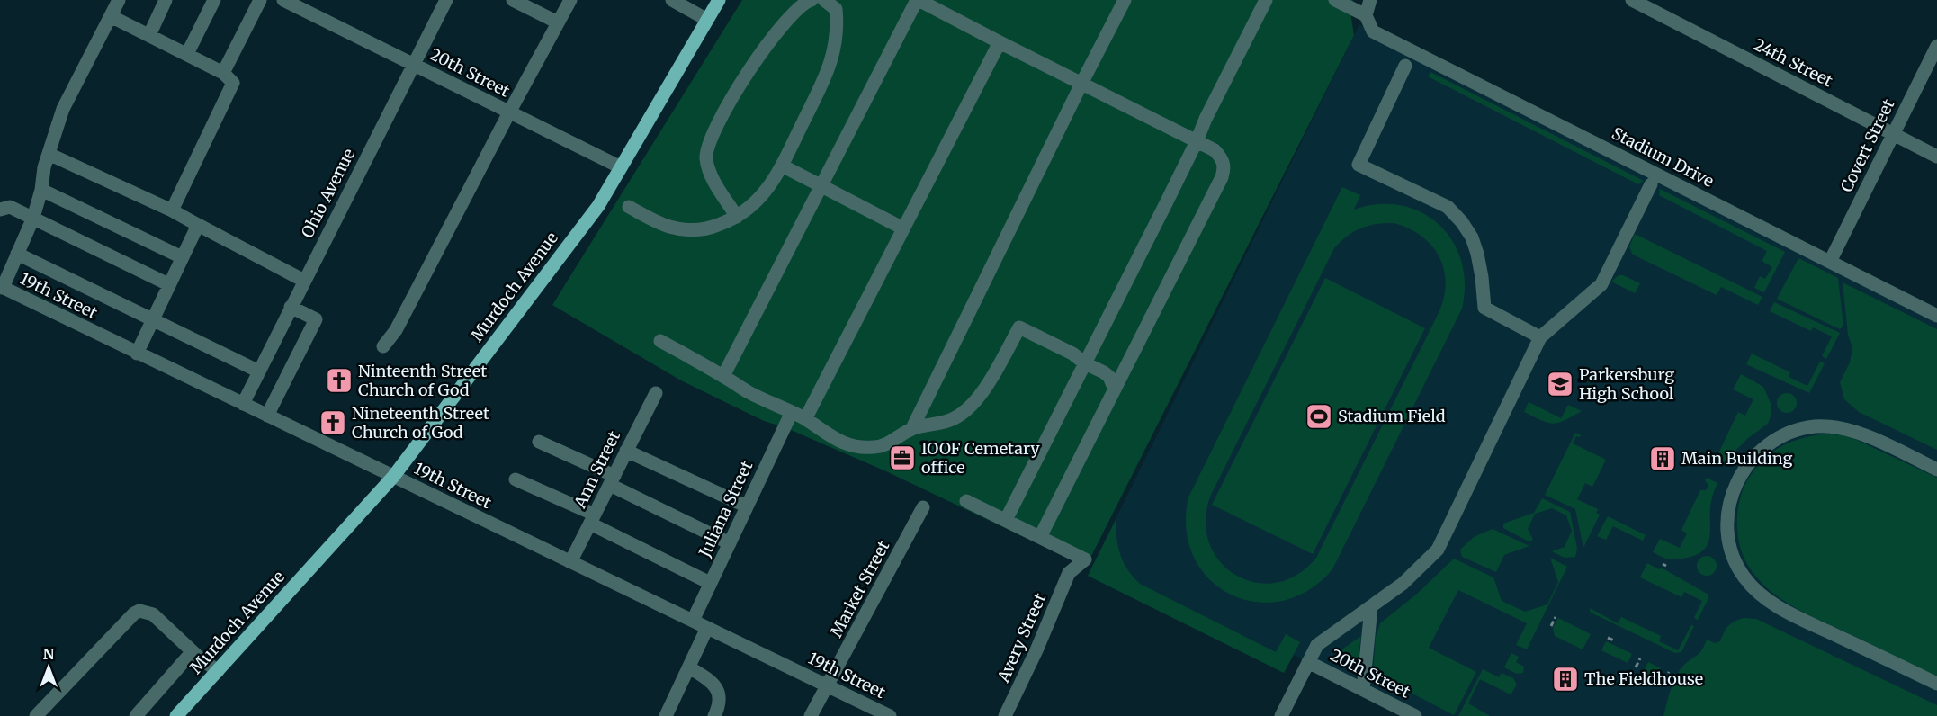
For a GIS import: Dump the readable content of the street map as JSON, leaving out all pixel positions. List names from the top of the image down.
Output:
{
  "streets": {
    "main road": ["Murdoch Avenue"],
    "street": [
      "24th Street",
      "20th Street",
      "Covert Street",
      "Stadium Drive",
      "Ohio Avenue",
      "19th Street",
      "Ann Street",
      "Juliana Street",
      "Market Street",
      "Avery Street"
    ]
  },
  "crossings": [
    ["24th Street", "Covert Street"],
    ["20th Street", "Ohio Avenue"],
    ["20th Street", "Murdoch Avenue"],
    ["Covert Street", "Stadium Drive"],
    ["Ohio Avenue", "19th Street"],
    ["Murdoch Avenue", "19th Street"],
    ["19th Street", "Ann Street"],
    ["19th Street", "Juliana Street"],
    ["19th Street", "Market Street"]
  ],
  "places": {
    "church": ["Ninteenth Street Church of God", "Nineteenth Street Church of God"],
    "school or university": ["Parkersburg High School"],
    "sports": ["Stadium Field"],
    "office": ["IOOF Cemetary office"],
    "building": ["Main Building", "The Fieldhouse"]
  },
  "north": "top"
}
